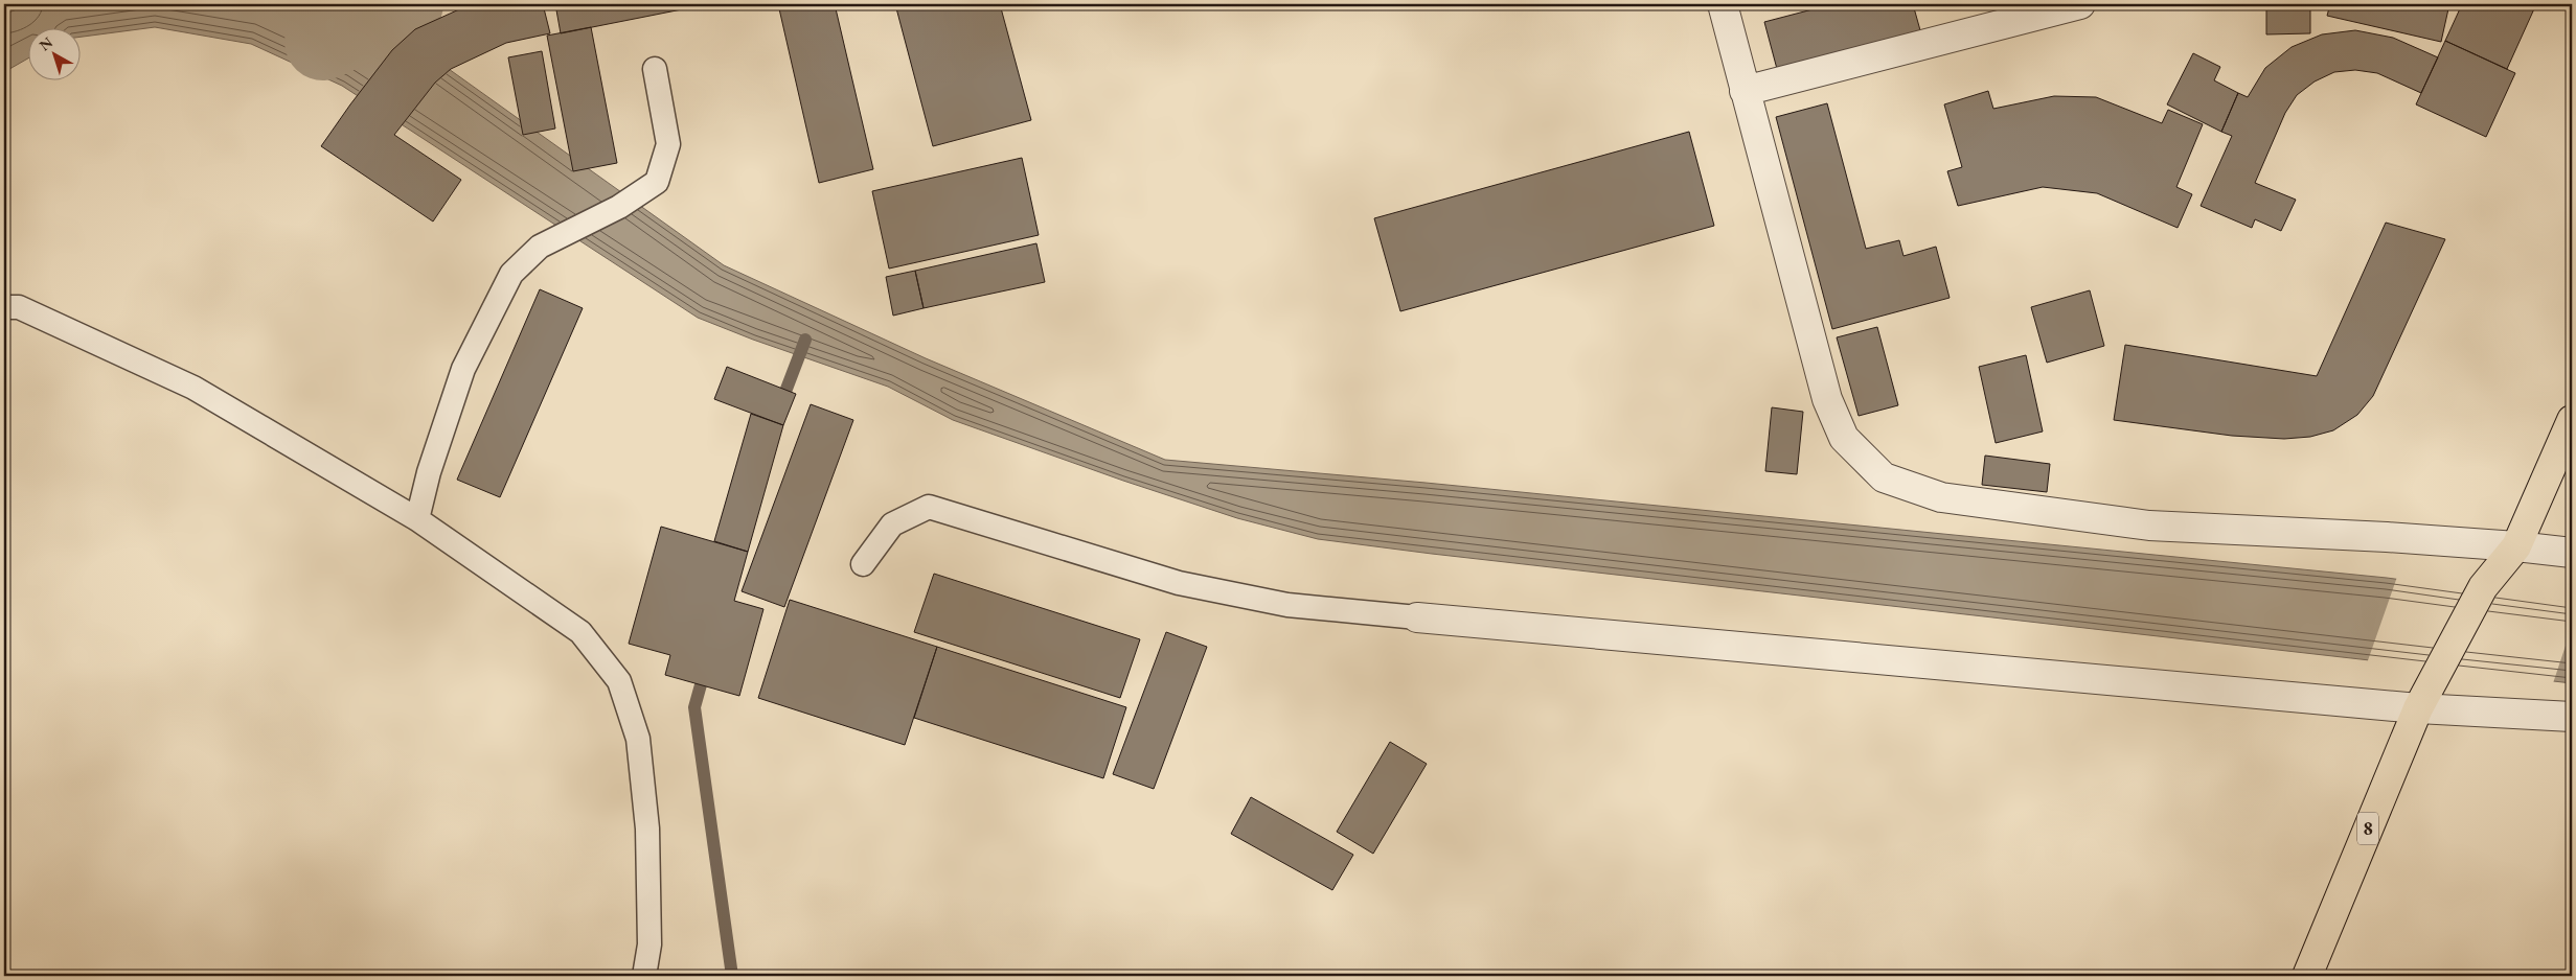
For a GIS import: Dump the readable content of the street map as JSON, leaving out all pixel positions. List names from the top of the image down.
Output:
{
  "streets": {
    "highway": ["8"]
  },
  "north": "top left"
}
